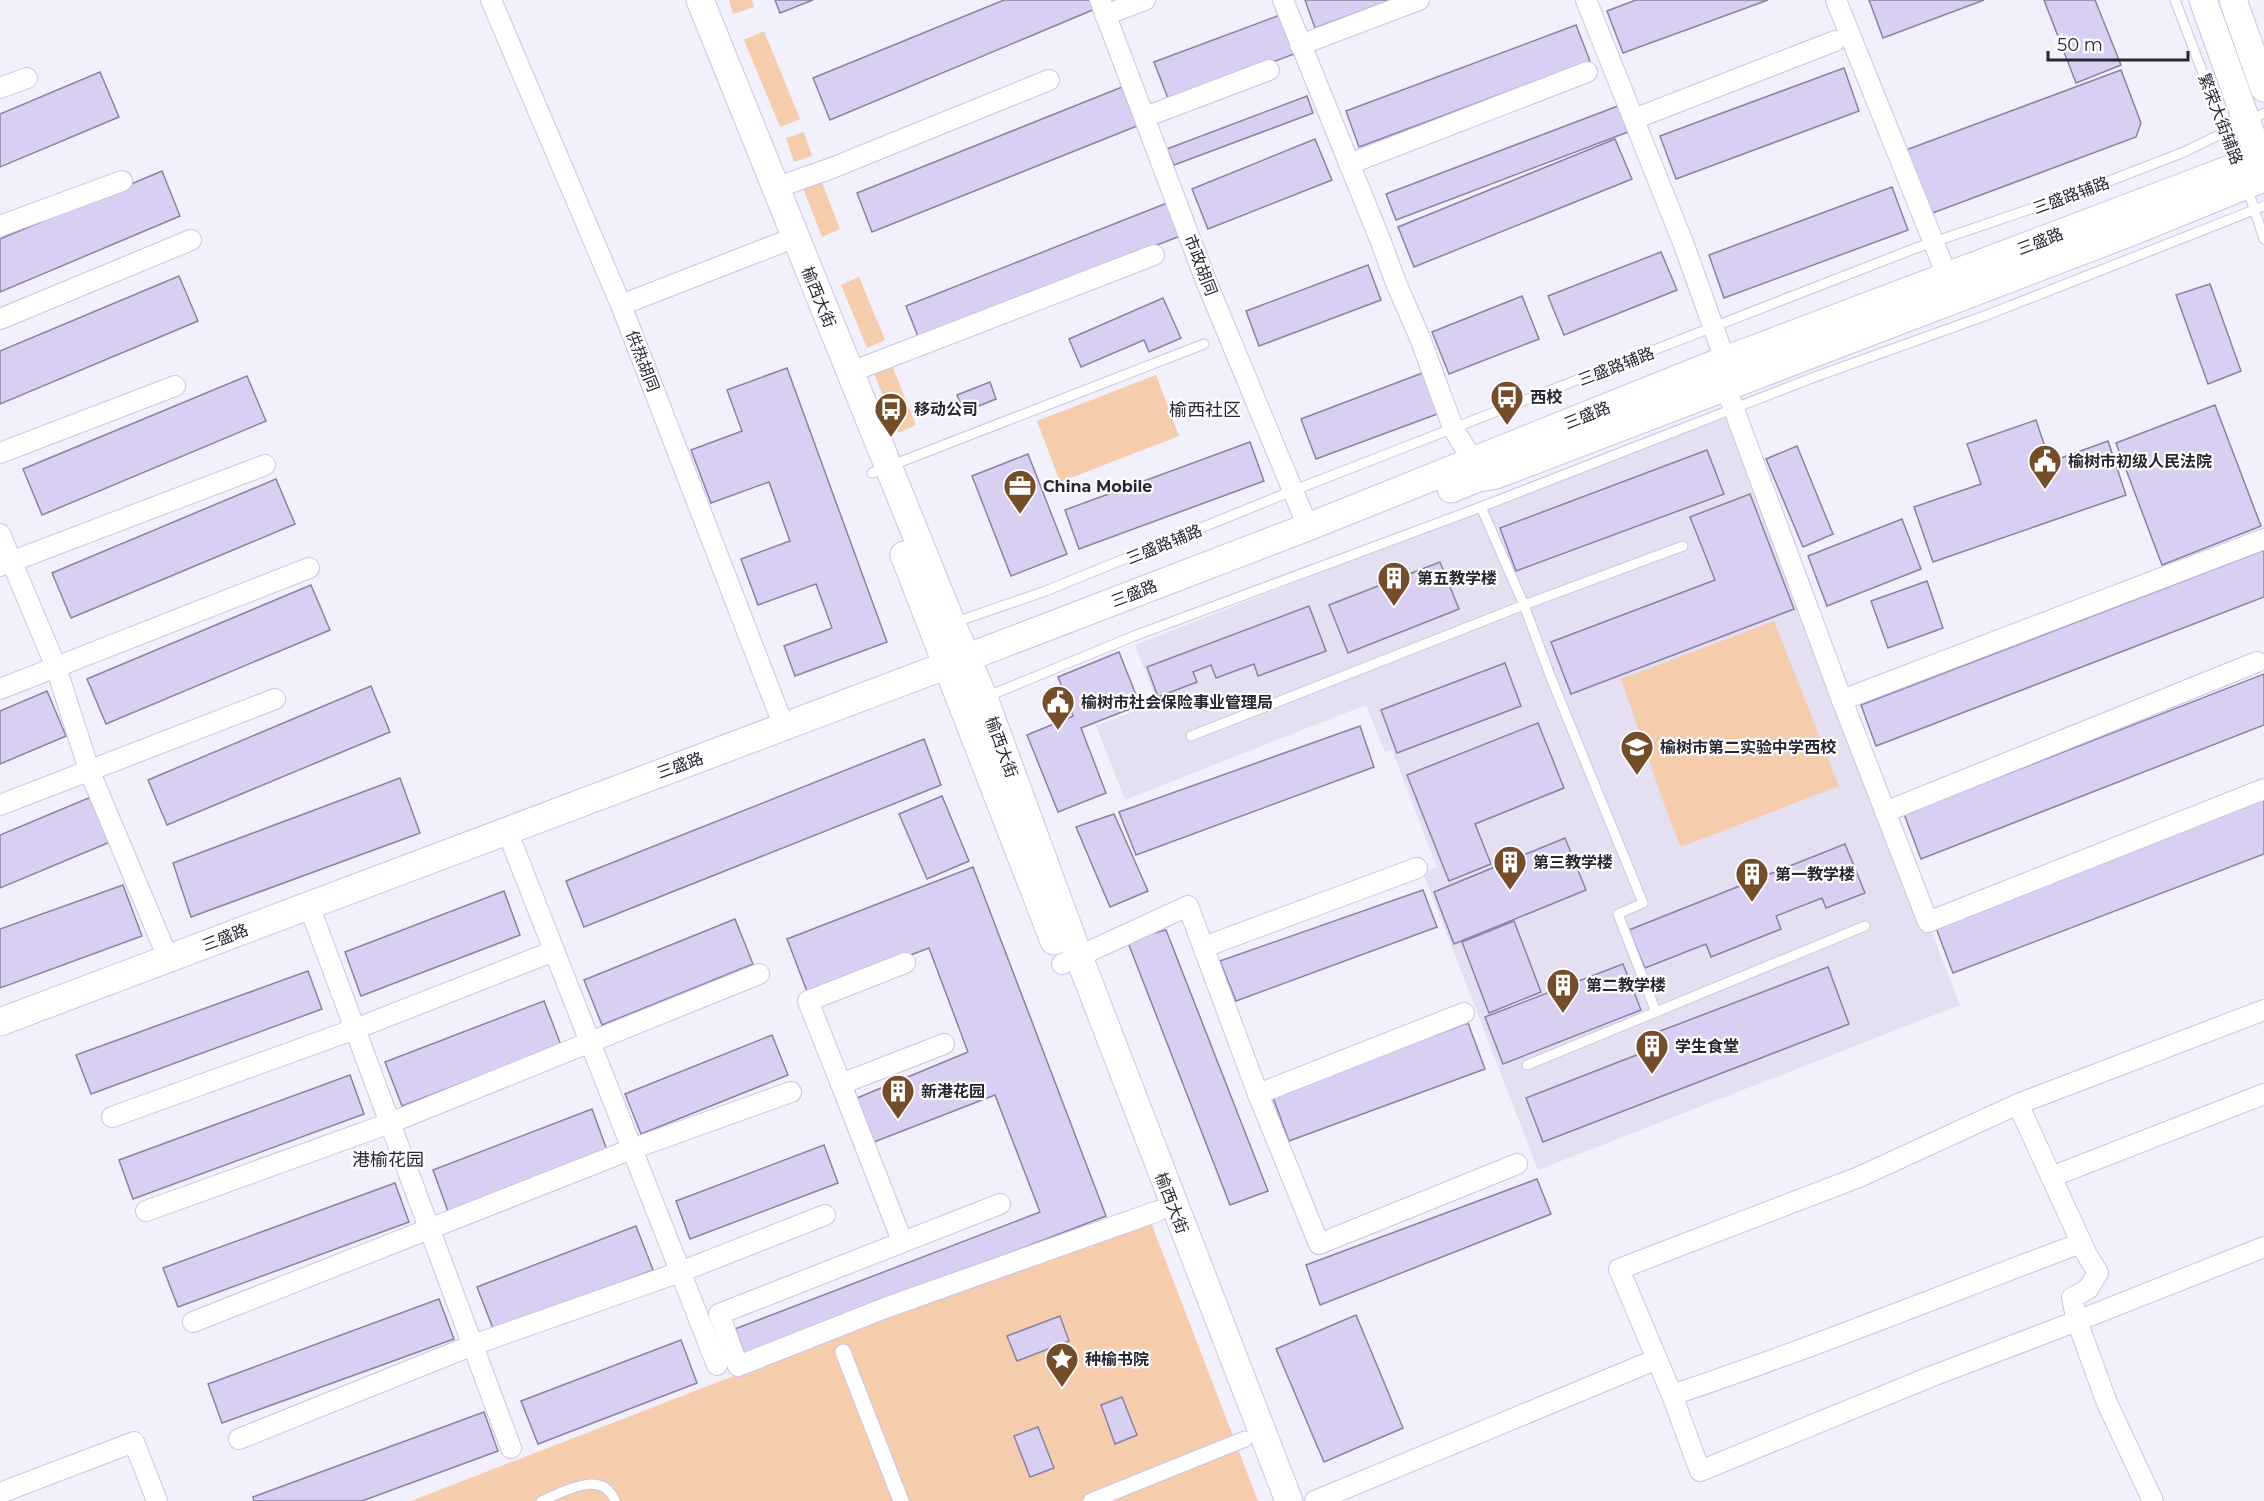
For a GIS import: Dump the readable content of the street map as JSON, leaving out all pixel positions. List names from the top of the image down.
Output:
{
  "streets": {
    "main road": ["三盛路", "榆西大街"],
    "street": ["市政胡同", "供热胡同"],
    "lane": ["繁荣大街辅路", "三盛路辅路"]
  },
  "crossings": [
    ["繁荣大街辅路", "三盛路辅路"],
    ["三盛路辅路", "市政胡同"],
    ["三盛路辅路", "榆西大街"],
    ["三盛路", "市政胡同"],
    ["三盛路", "榆西大街"],
    ["三盛路", "供热胡同"]
  ],
  "districts": ["榆西社区", "港榆花园"],
  "places": {
    "bus stop": ["西校", "移动公司"],
    "public building": ["榆树市初级人民法院", "榆树市社会保险事业管理局"],
    "office": ["China Mobile"],
    "building": [
      "第五教学楼",
      "第三教学楼",
      "第一教学楼",
      "第二教学楼",
      "学生食堂",
      "新港花园"
    ],
    "school or university": ["榆树市第二实验中学西校"],
    "place": ["种榆书院"]
  },
  "scale_bar": "50 m"
}
